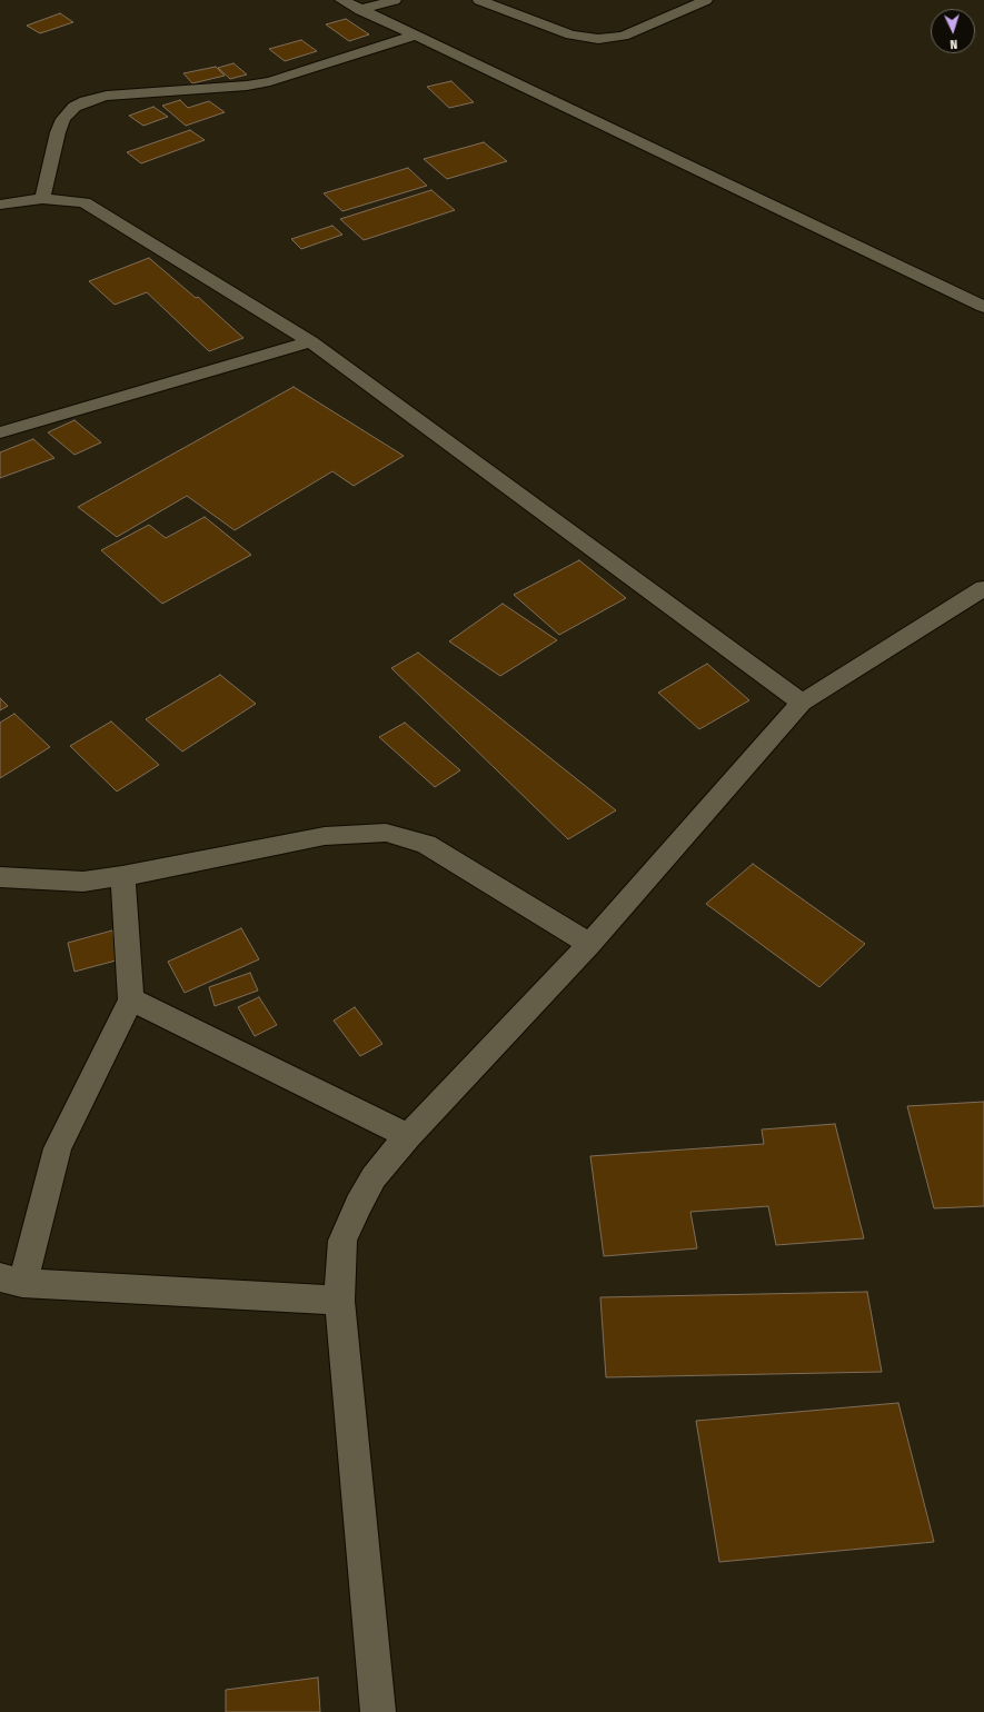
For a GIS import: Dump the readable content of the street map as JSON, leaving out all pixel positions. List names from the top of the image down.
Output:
{
  "north": "bottom"
}
